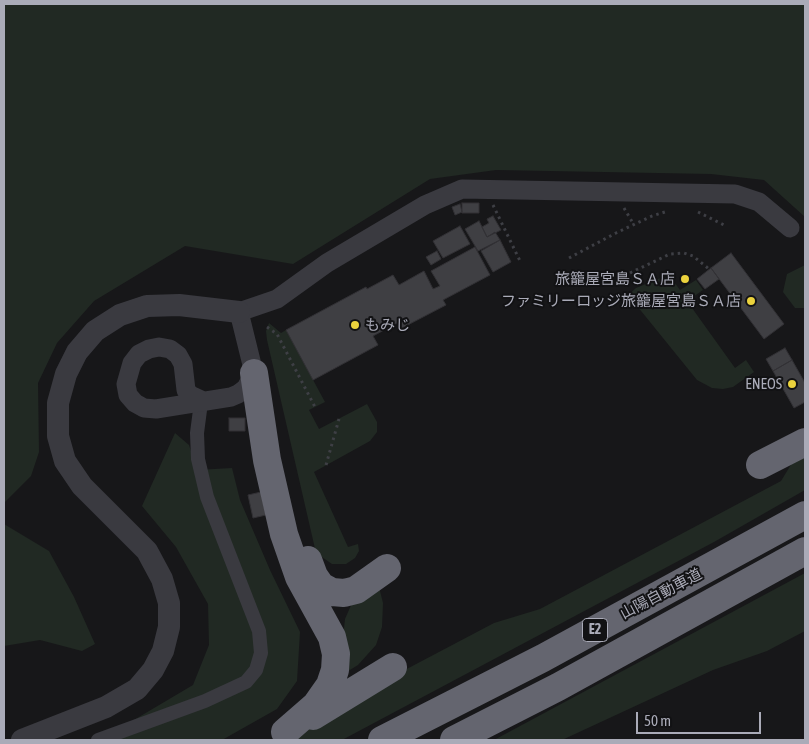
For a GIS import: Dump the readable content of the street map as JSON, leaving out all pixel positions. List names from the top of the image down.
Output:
{
  "streets": {
    "highway": ["山陽自動車道", "E2"]
  },
  "places": [
    "旅籠屋宮島ＳＡ店",
    "ファミリーロッジ旅籠屋宮島ＳＡ店",
    "もみじ",
    "ENEOS"
  ],
  "scale_bar": "50 m"
}
